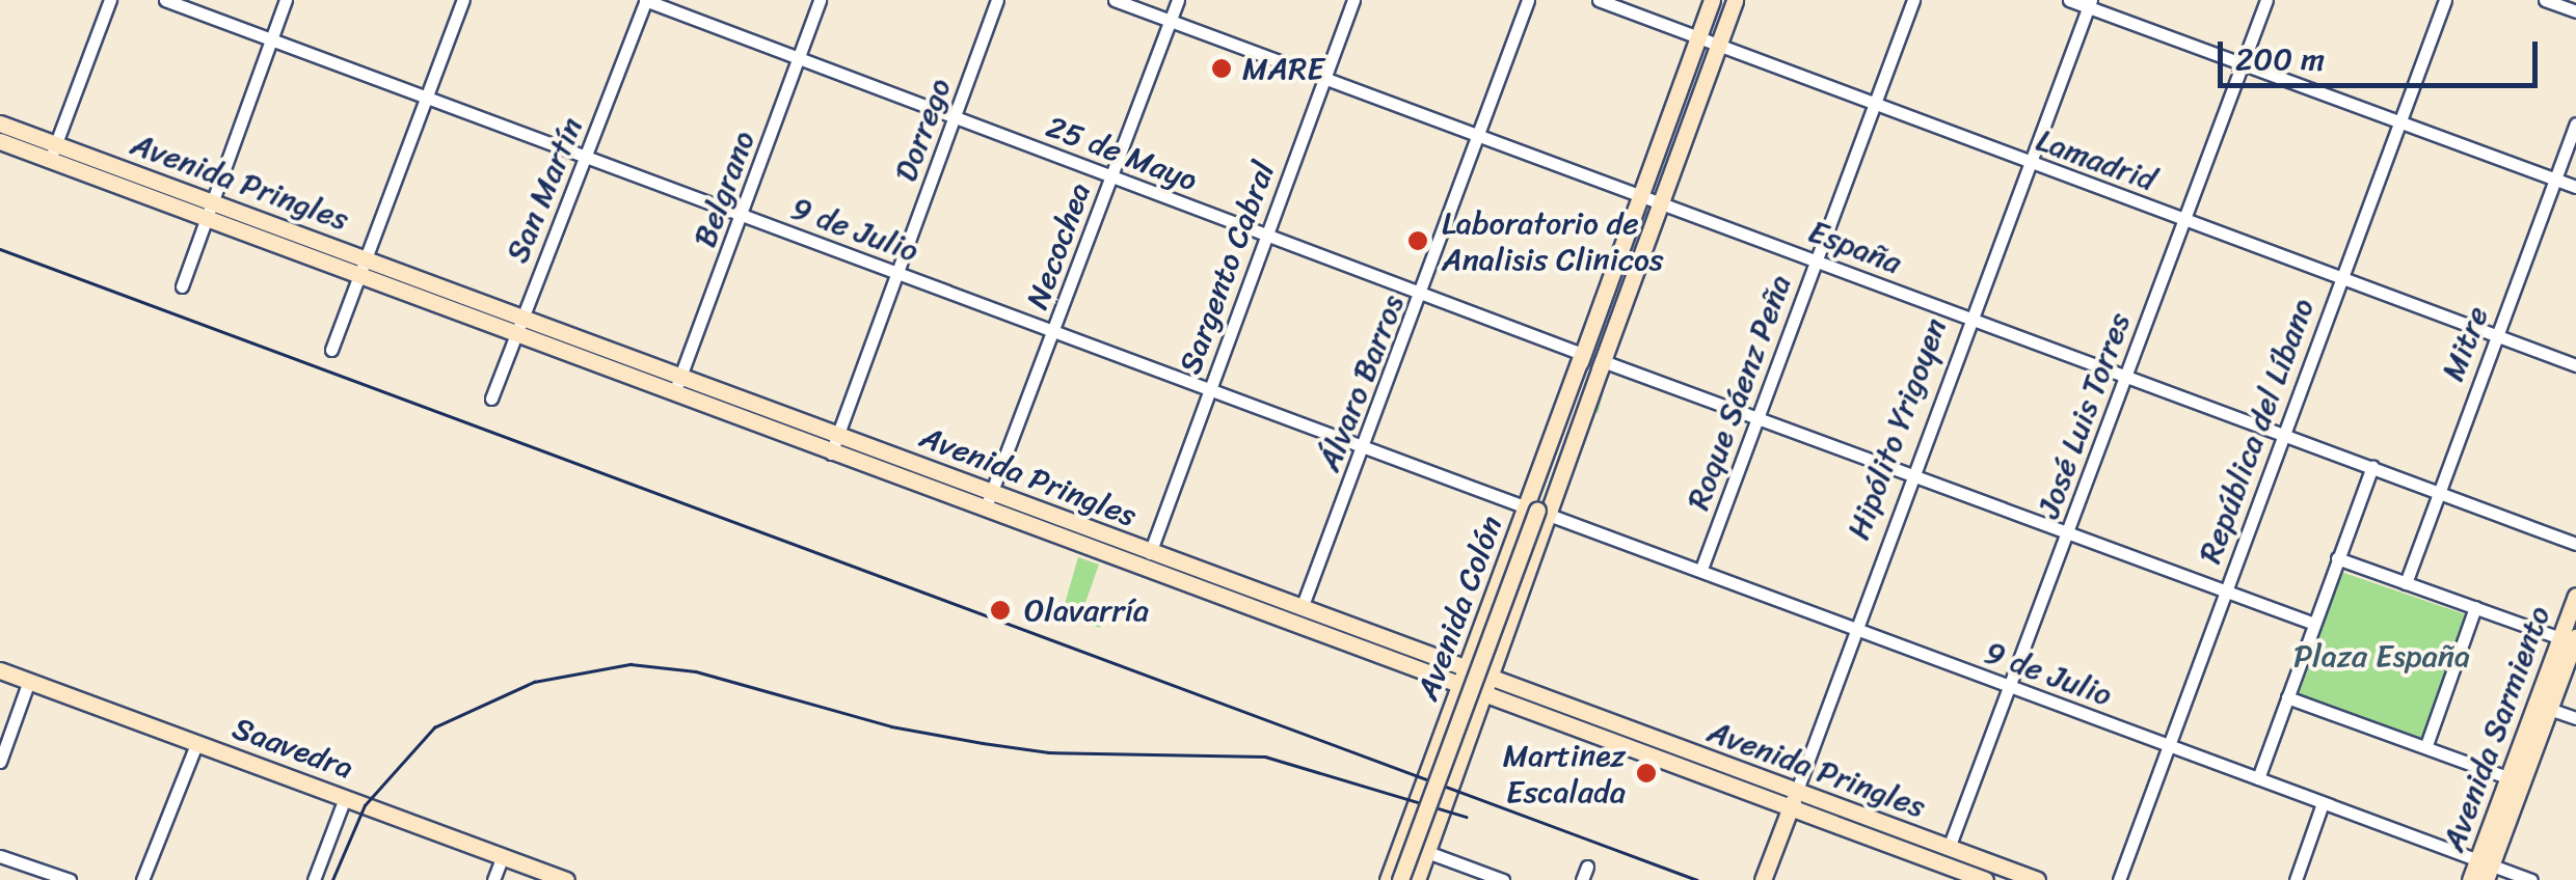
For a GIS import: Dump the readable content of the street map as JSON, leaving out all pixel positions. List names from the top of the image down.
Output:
{
  "streets": {
    "main road": [
      "Avenida Pringles",
      "Hipólito Yrigoyen",
      "Avenida Colón",
      "Avenida Sarmiento",
      "Saavedra"
    ],
    "street": [
      "Dorrego",
      "25 de Mayo",
      "Lamadrid",
      "Belgrano",
      "San Martín",
      "9 de Julio",
      "Necochea",
      "España",
      "Sargento Cabral",
      "Mitre",
      "Álvaro Barros",
      "Roque Sáenz Peña",
      "José Luis Torres",
      "República del Líbano"
    ]
  },
  "crossings": [
    ["Dorrego", "25 de Mayo"],
    ["Dorrego", "Avenida Pringles"],
    ["Dorrego", "9 de Julio"],
    ["25 de Mayo", "Belgrano"],
    ["25 de Mayo", "San Martín"],
    ["25 de Mayo", "Necochea"],
    ["25 de Mayo", "Sargento Cabral"],
    ["25 de Mayo", "Álvaro Barros"],
    ["25 de Mayo", "Avenida Colón"],
    ["Lamadrid", "Mitre"],
    ["Lamadrid", "Roque Sáenz Peña"],
    ["Lamadrid", "José Luis Torres"],
    ["Lamadrid", "Hipólito Yrigoyen"],
    ["Lamadrid", "República del Líbano"],
    ["Lamadrid", "Avenida Colón"],
    ["Avenida Pringles", "Belgrano"],
    ["Avenida Pringles", "San Martín"],
    ["Avenida Pringles", "Necochea"],
    ["Avenida Pringles", "Sargento Cabral"],
    ["Avenida Pringles", "Álvaro Barros"],
    ["Avenida Pringles", "José Luis Torres"],
    ["Avenida Pringles", "Hipólito Yrigoyen"],
    ["Avenida Pringles", "Avenida Colón"],
    ["Belgrano", "9 de Julio"],
    ["San Martín", "9 de Julio"],
    ["9 de Julio", "Necochea"],
    ["9 de Julio", "Sargento Cabral"],
    ["9 de Julio", "Álvaro Barros"],
    ["9 de Julio", "Roque Sáenz Peña"],
    ["9 de Julio", "José Luis Torres"],
    ["9 de Julio", "Hipólito Yrigoyen"],
    ["9 de Julio", "República del Líbano"],
    ["9 de Julio", "Avenida Colón"],
    ["9 de Julio", "Avenida Sarmiento"],
    ["Necochea", "España"],
    ["España", "Sargento Cabral"],
    ["España", "Mitre"],
    ["España", "Álvaro Barros"],
    ["España", "Roque Sáenz Peña"],
    ["España", "José Luis Torres"],
    ["España", "Hipólito Yrigoyen"],
    ["España", "República del Líbano"],
    ["España", "Avenida Colón"]
  ],
  "parks": ["Plaza España"],
  "places": [
    "MARE",
    "Laboratorio de Analisis Clinicos",
    "Olavarría",
    "Martinez Escalada"
  ],
  "scale_bar": "200 m"
}
